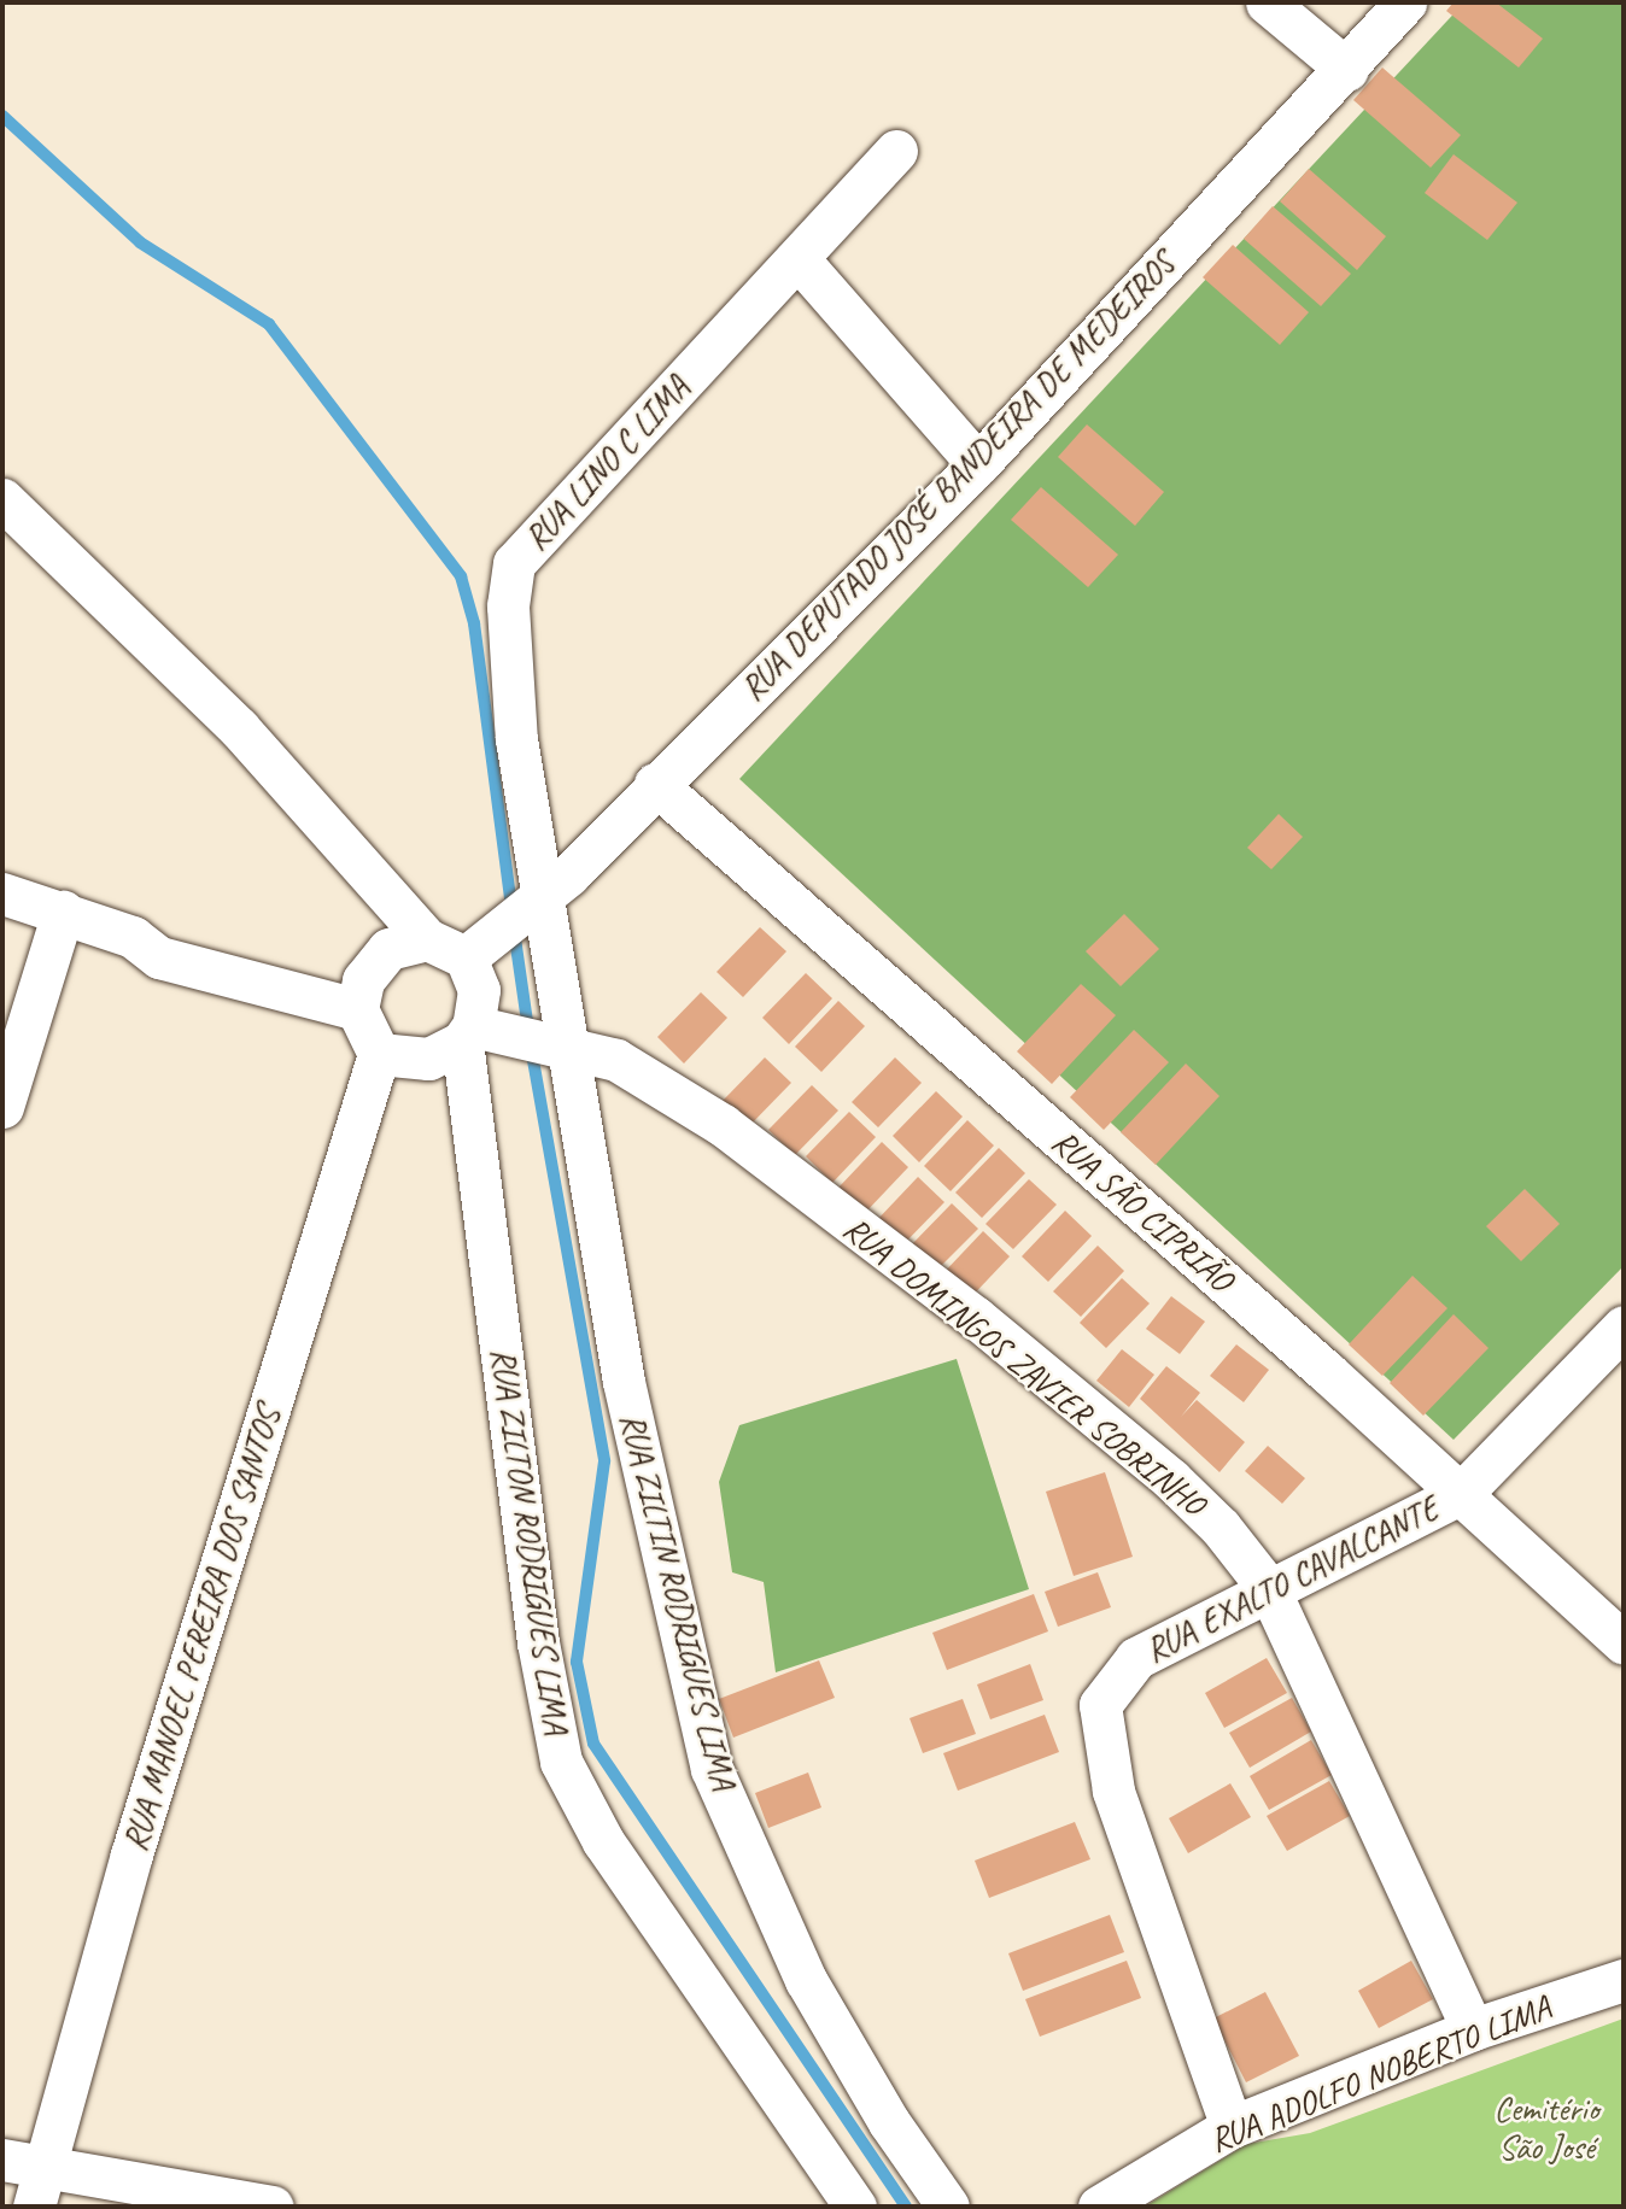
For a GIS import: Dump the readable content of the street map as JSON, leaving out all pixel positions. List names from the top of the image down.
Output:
{
  "streets": {
    "street": [
      "RUA LINO C LIMA",
      "RUA DEPUTADO JOSÉ BANDEIRA DE MEDEIROS",
      "RUA SÃO CIPRIÃO",
      "RUA DOMINGOS ZAVIER SOBRINHO",
      "RUA ZILTON RODRIGUES LIMA",
      "RUA EXALTO CAVALCANTE",
      "RUA ZILTIN RODRIGUES LIMA",
      "RUA MANOEL PEREIRA DOS SANTOS",
      "RUA ADOLFO NOBERTO LIMA"
    ]
  },
  "crossings": [
    ["RUA LINO C LIMA", "RUA DEPUTADO JOSÉ BANDEIRA DE MEDEIROS"],
    ["RUA LINO C LIMA", "RUA ZILTON RODRIGUES LIMA"],
    ["RUA DEPUTADO JOSÉ BANDEIRA DE MEDEIROS", "RUA SÃO CIPRIÃO"],
    ["RUA DEPUTADO JOSÉ BANDEIRA DE MEDEIROS", "RUA ZILTON RODRIGUES LIMA"],
    ["RUA SÃO CIPRIÃO", "RUA EXALTO CAVALCANTE"],
    ["RUA DOMINGOS ZAVIER SOBRINHO", "RUA ZILTON RODRIGUES LIMA"],
    ["RUA DOMINGOS ZAVIER SOBRINHO", "RUA EXALTO CAVALCANTE"],
    ["RUA DOMINGOS ZAVIER SOBRINHO", "RUA ZILTIN RODRIGUES LIMA"],
    ["RUA DOMINGOS ZAVIER SOBRINHO", "RUA ADOLFO NOBERTO LIMA"],
    ["RUA EXALTO CAVALCANTE", "RUA ADOLFO NOBERTO LIMA"]
  ],
  "parks": ["Cemitério São José"]
}
